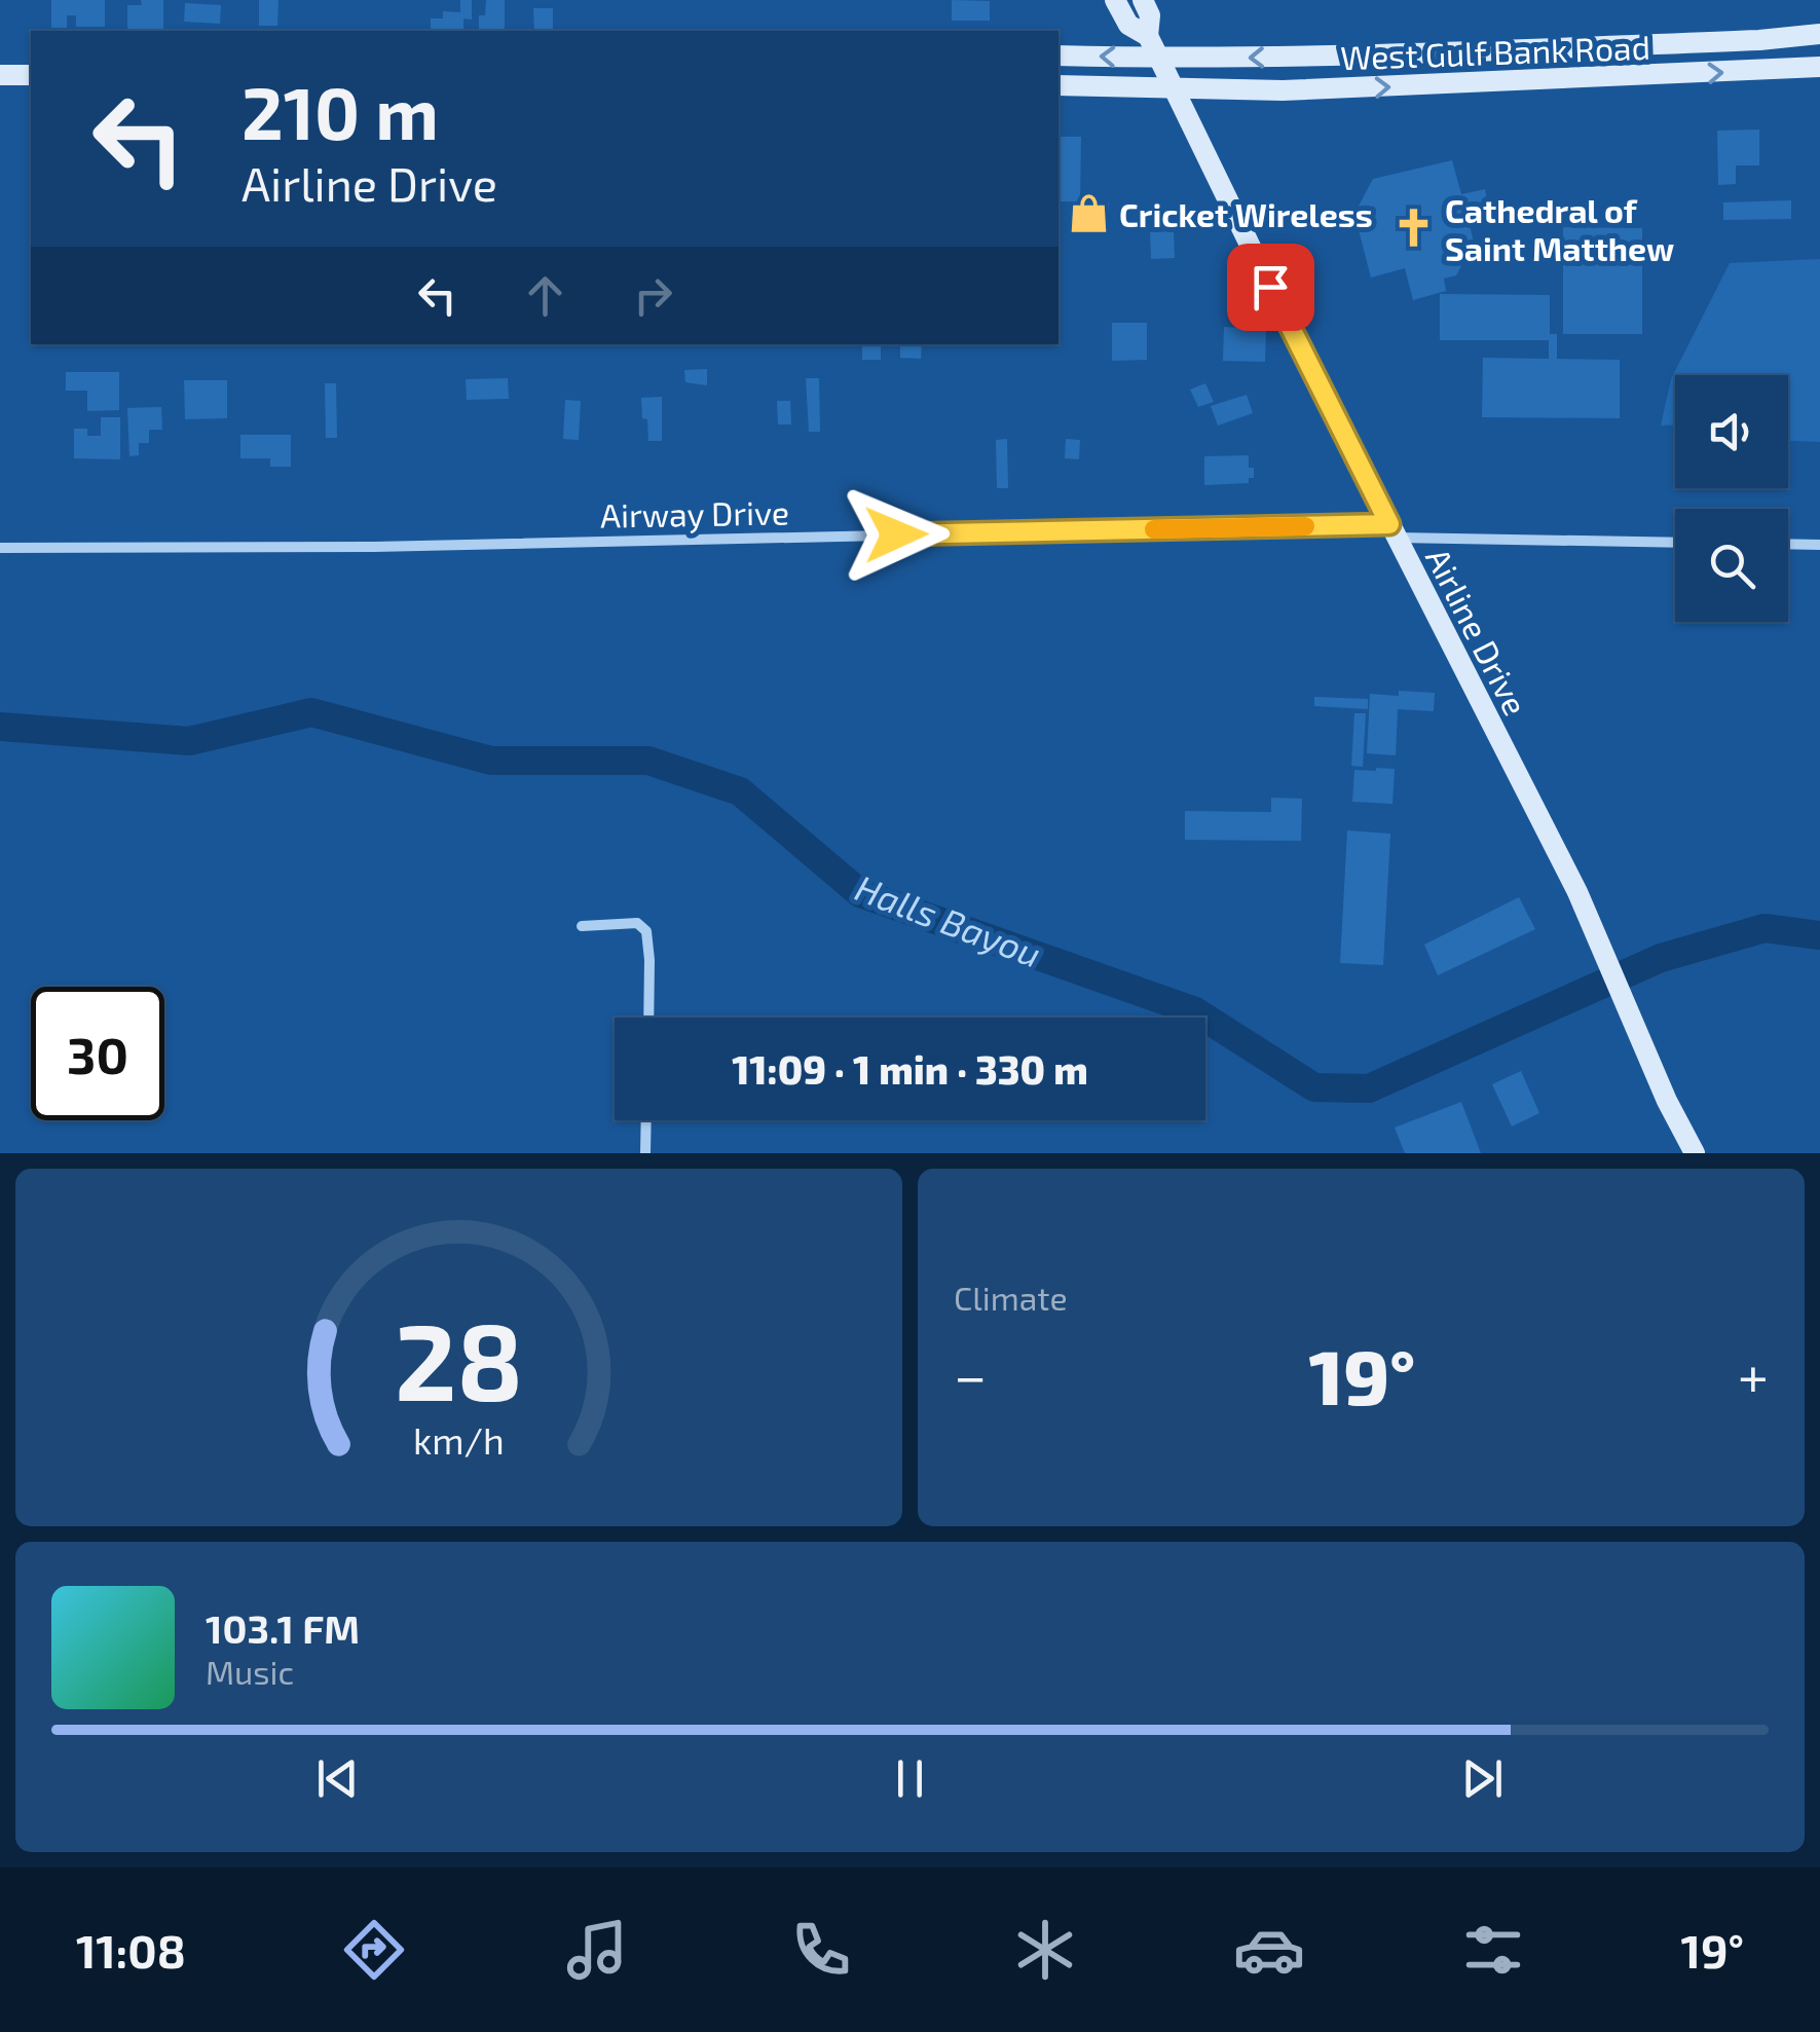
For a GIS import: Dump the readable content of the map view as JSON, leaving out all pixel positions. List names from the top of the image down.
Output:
{
  "streets": {
    "main road": ["West Gulf Bank Road", "Airline Drive"],
    "street": ["Airway Drive"]
  },
  "crossings": [
    ["West Gulf Bank Road", "Airline Drive"],
    ["Airway Drive", "Airline Drive"]
  ],
  "water": ["Halls Bayou"],
  "places": {
    "shop": ["Cricket Wireless"],
    "church": ["Cathedral of Saint Matthew"]
  },
  "page": {
    "turn": ["210 m", "Airline Drive"],
    "limit": "30",
    "trip": "11:09 · 1 min · 330 m",
    "tile": "Climate",
    "heat": ["−", "19°", "+"],
    "song": ["103.1 FM", "Music"],
    "tabs": ["11:08", "19°"],
    "gauge": ["28", "km/h"]
  }
}
